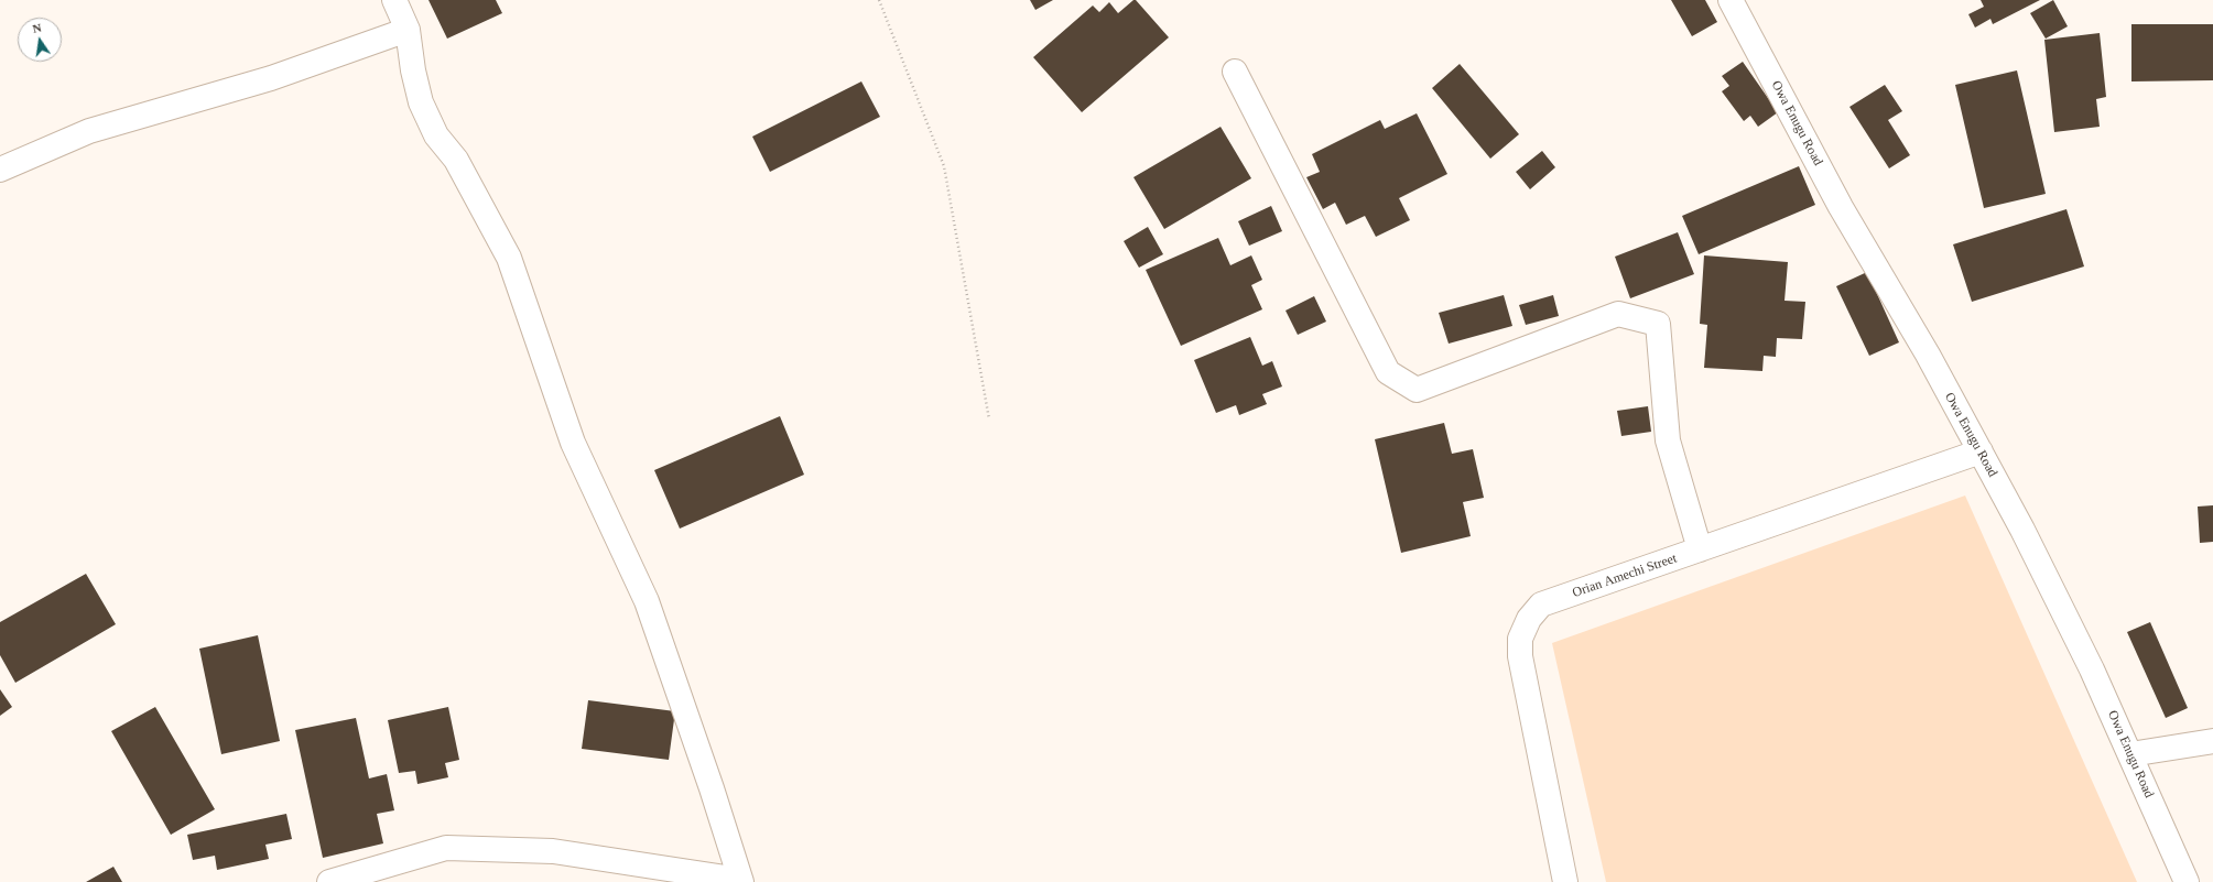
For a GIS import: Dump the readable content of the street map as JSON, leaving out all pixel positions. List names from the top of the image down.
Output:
{
  "streets": {
    "street": ["Owa Enugu Road", "Orian Amechi Street"]
  },
  "crossings": [
    ["Owa Enugu Road", "Orian Amechi Street"]
  ],
  "north": "top"
}
